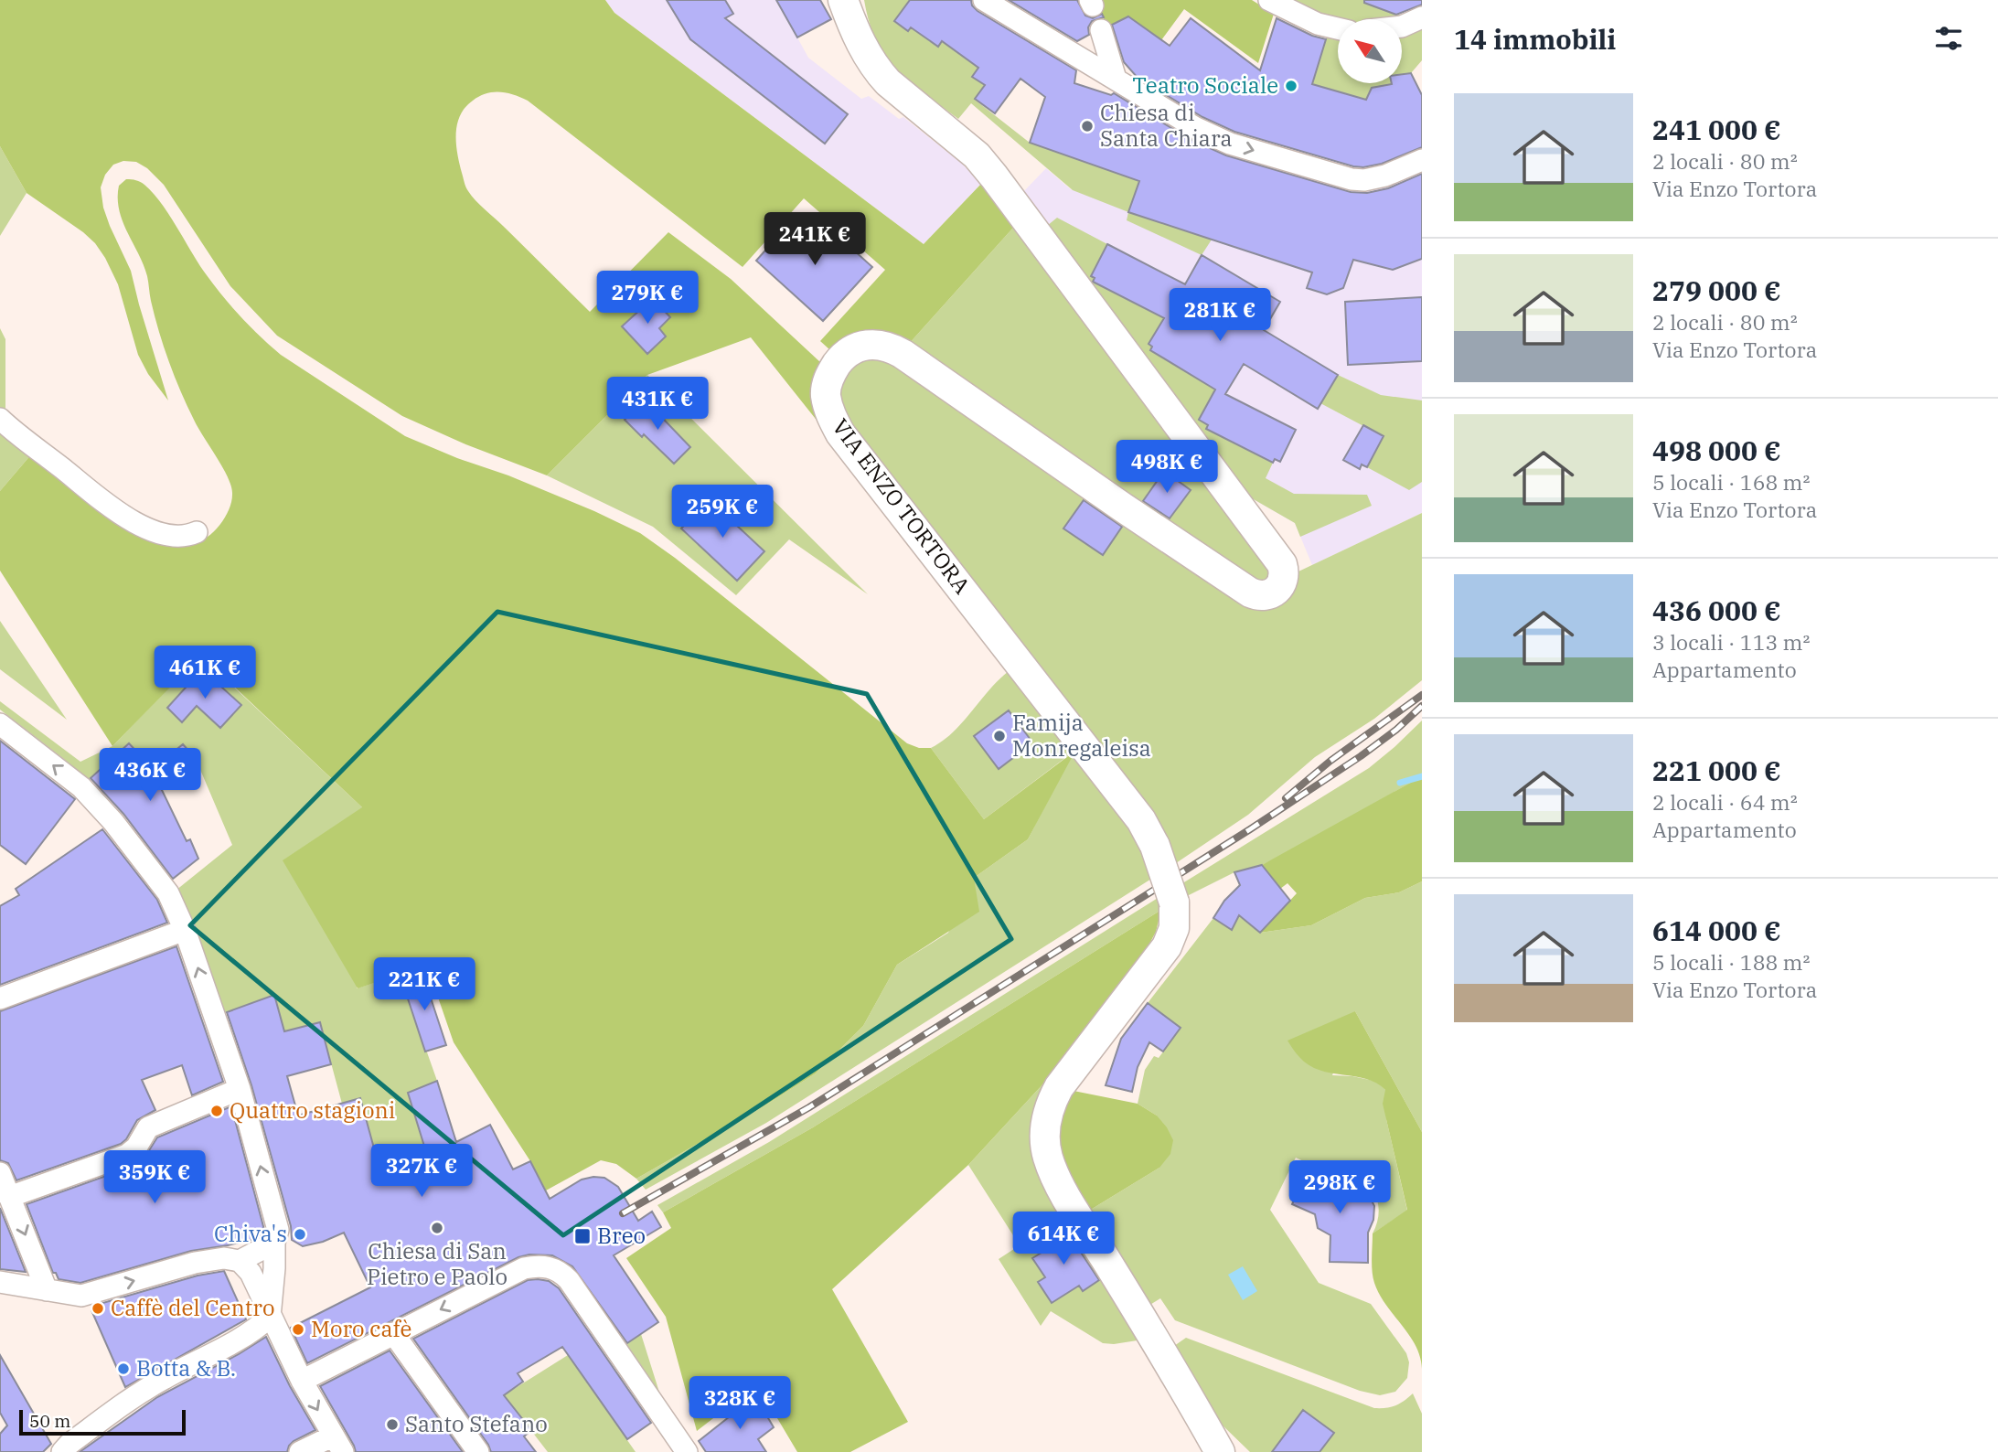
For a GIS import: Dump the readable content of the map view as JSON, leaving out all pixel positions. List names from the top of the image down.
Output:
{
  "streets": {
    "street": ["VIA ENZO TORTORA"]
  },
  "places": {
    "other": [
      "Teatro Sociale",
      "Chiesa di Santa Chiara",
      "Famija Monregaleisa",
      "Quattro stagioni",
      "Chiesa di San Pietro e Paolo",
      "Chiva's",
      "Caffè del Centro",
      "Moro cafè",
      "Botta & B.",
      "Santo Stefano"
    ],
    "transit": ["Breo"]
  },
  "scale_bar": "50 m",
  "north": "top left",
  "page": {
    "heading": "14 immobili",
    "list": [
      {
        "name": "241 000 €",
        "note": "2 locali · 80 m² · Via Enzo Tortora"
      },
      {
        "name": "279 000 €",
        "note": "2 locali · 80 m² · Via Enzo Tortora"
      },
      {
        "name": "498 000 €",
        "note": "5 locali · 168 m² · Via Enzo Tortora"
      },
      {
        "name": "436 000 €",
        "note": "3 locali · 113 m² · Appartamento"
      },
      {
        "name": "221 000 €",
        "note": "2 locali · 64 m² · Appartamento"
      },
      {
        "name": "614 000 €",
        "note": "5 locali · 188 m² · Via Enzo Tortora"
      }
    ],
    "price": [
      "241K €",
      "279K €",
      "281K €",
      "431K €",
      "498K €",
      "259K €",
      "461K €",
      "436K €",
      "221K €",
      "327K €",
      "359K €",
      "298K €",
      "614K €",
      "328K €"
    ],
    "scale": "50 m"
  }
}
